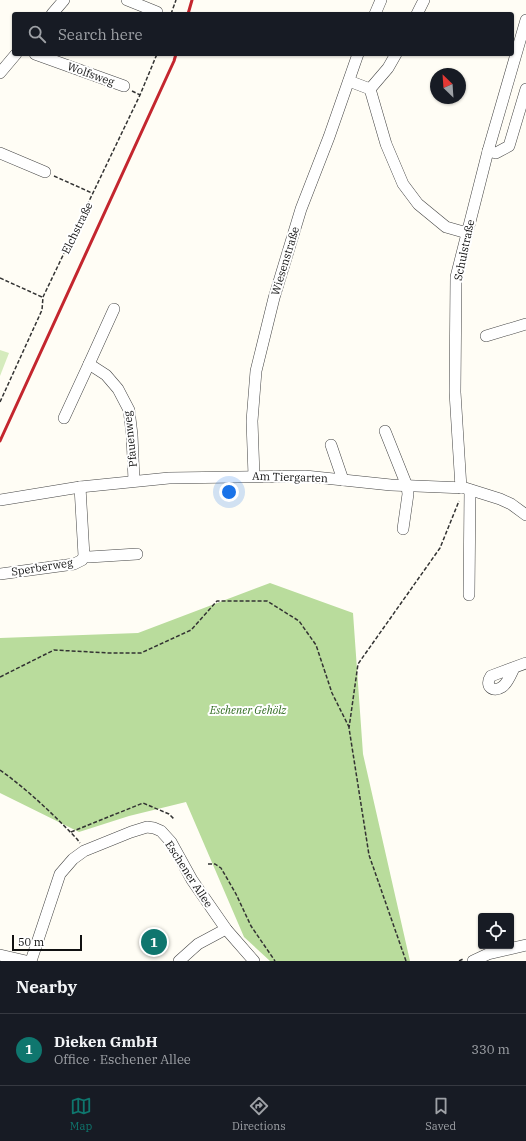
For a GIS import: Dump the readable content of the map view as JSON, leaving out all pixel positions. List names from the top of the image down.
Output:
{
  "streets": {
    "street": [
      "Wolfsweg",
      "Schulstraße",
      "Wiesenstraße",
      "Pfauenweg",
      "Am Tiergarten",
      "Sperberweg",
      "Eschener Allee"
    ],
    "path": ["Elchstraße"]
  },
  "crossings": [
    ["Schulstraße", "Am Tiergarten"],
    ["Wiesenstraße", "Am Tiergarten"],
    ["Pfauenweg", "Am Tiergarten"],
    ["Am Tiergarten", "Sperberweg"]
  ],
  "parks": ["Eschener Gehölz"],
  "scale_bar": "50 m",
  "north": "top left",
  "page": {
    "search": "Search here",
    "pins": "1",
    "scale": "50 m",
    "heading": "Nearby",
    "list": [
      {
        "mark": "1",
        "name": "Dieken GmbH",
        "note": "Office · Eschener Allee",
        "value": "330 m"
      }
    ],
    "nav": ["Map", "Directions", "Saved"]
  }
}
